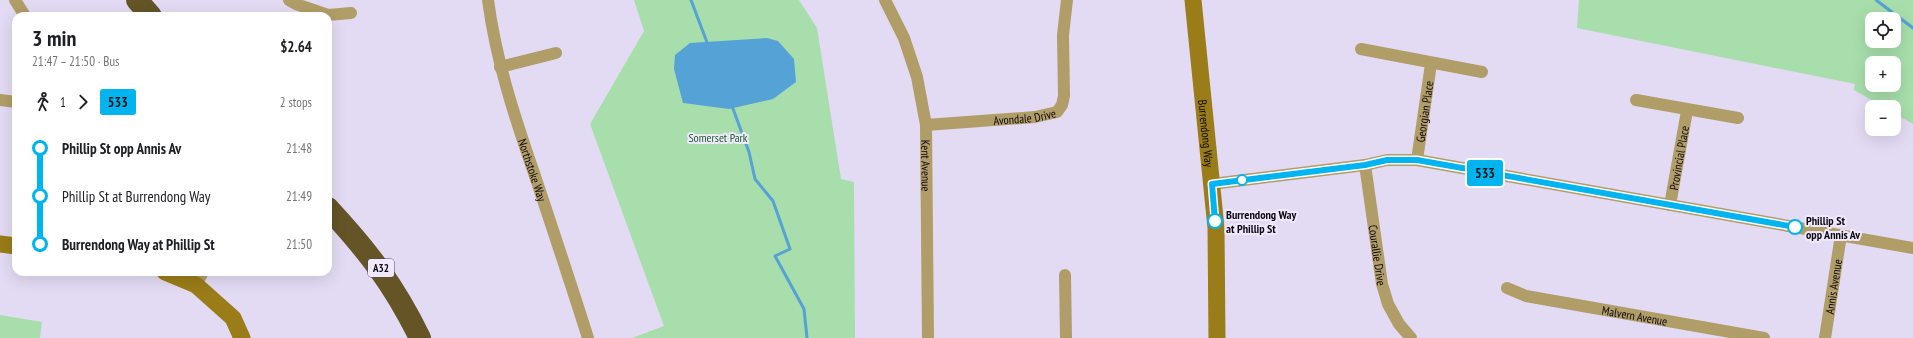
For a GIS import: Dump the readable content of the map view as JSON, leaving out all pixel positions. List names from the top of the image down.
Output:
{
  "streets": {
    "highway": ["A32"],
    "main road": ["Burrendong Way"],
    "street": [
      "Georgian Place",
      "Avondale Drive",
      "Provincial Place",
      "Kent Avenue",
      "Northstoke Way",
      "Courallie Drive",
      "Annis Avenue",
      "Malvern Avenue"
    ]
  },
  "crossings": [
    ["Avondale Drive", "Kent Avenue"]
  ],
  "parks": ["Somerset Park"],
  "places": ["Burrendong Way at Phillip St", "Phillip St opp Annis Av"],
  "lines": ["bus line 533"],
  "page": {
    "on_map": "533",
    "map_buttons": ["+", "−"],
    "heading": ["3 min", "21:47 – 21:50 · Bus", "$2.64"],
    "legs": ["1", "533", "2 stops"],
    "list": [
      {
        "name": "Phillip St opp Annis Av",
        "value": "21:48"
      },
      {
        "name": "Phillip St at Burrendong Way",
        "value": "21:49"
      },
      {
        "name": "Burrendong Way at Phillip St",
        "value": "21:50"
      }
    ]
  }
}
